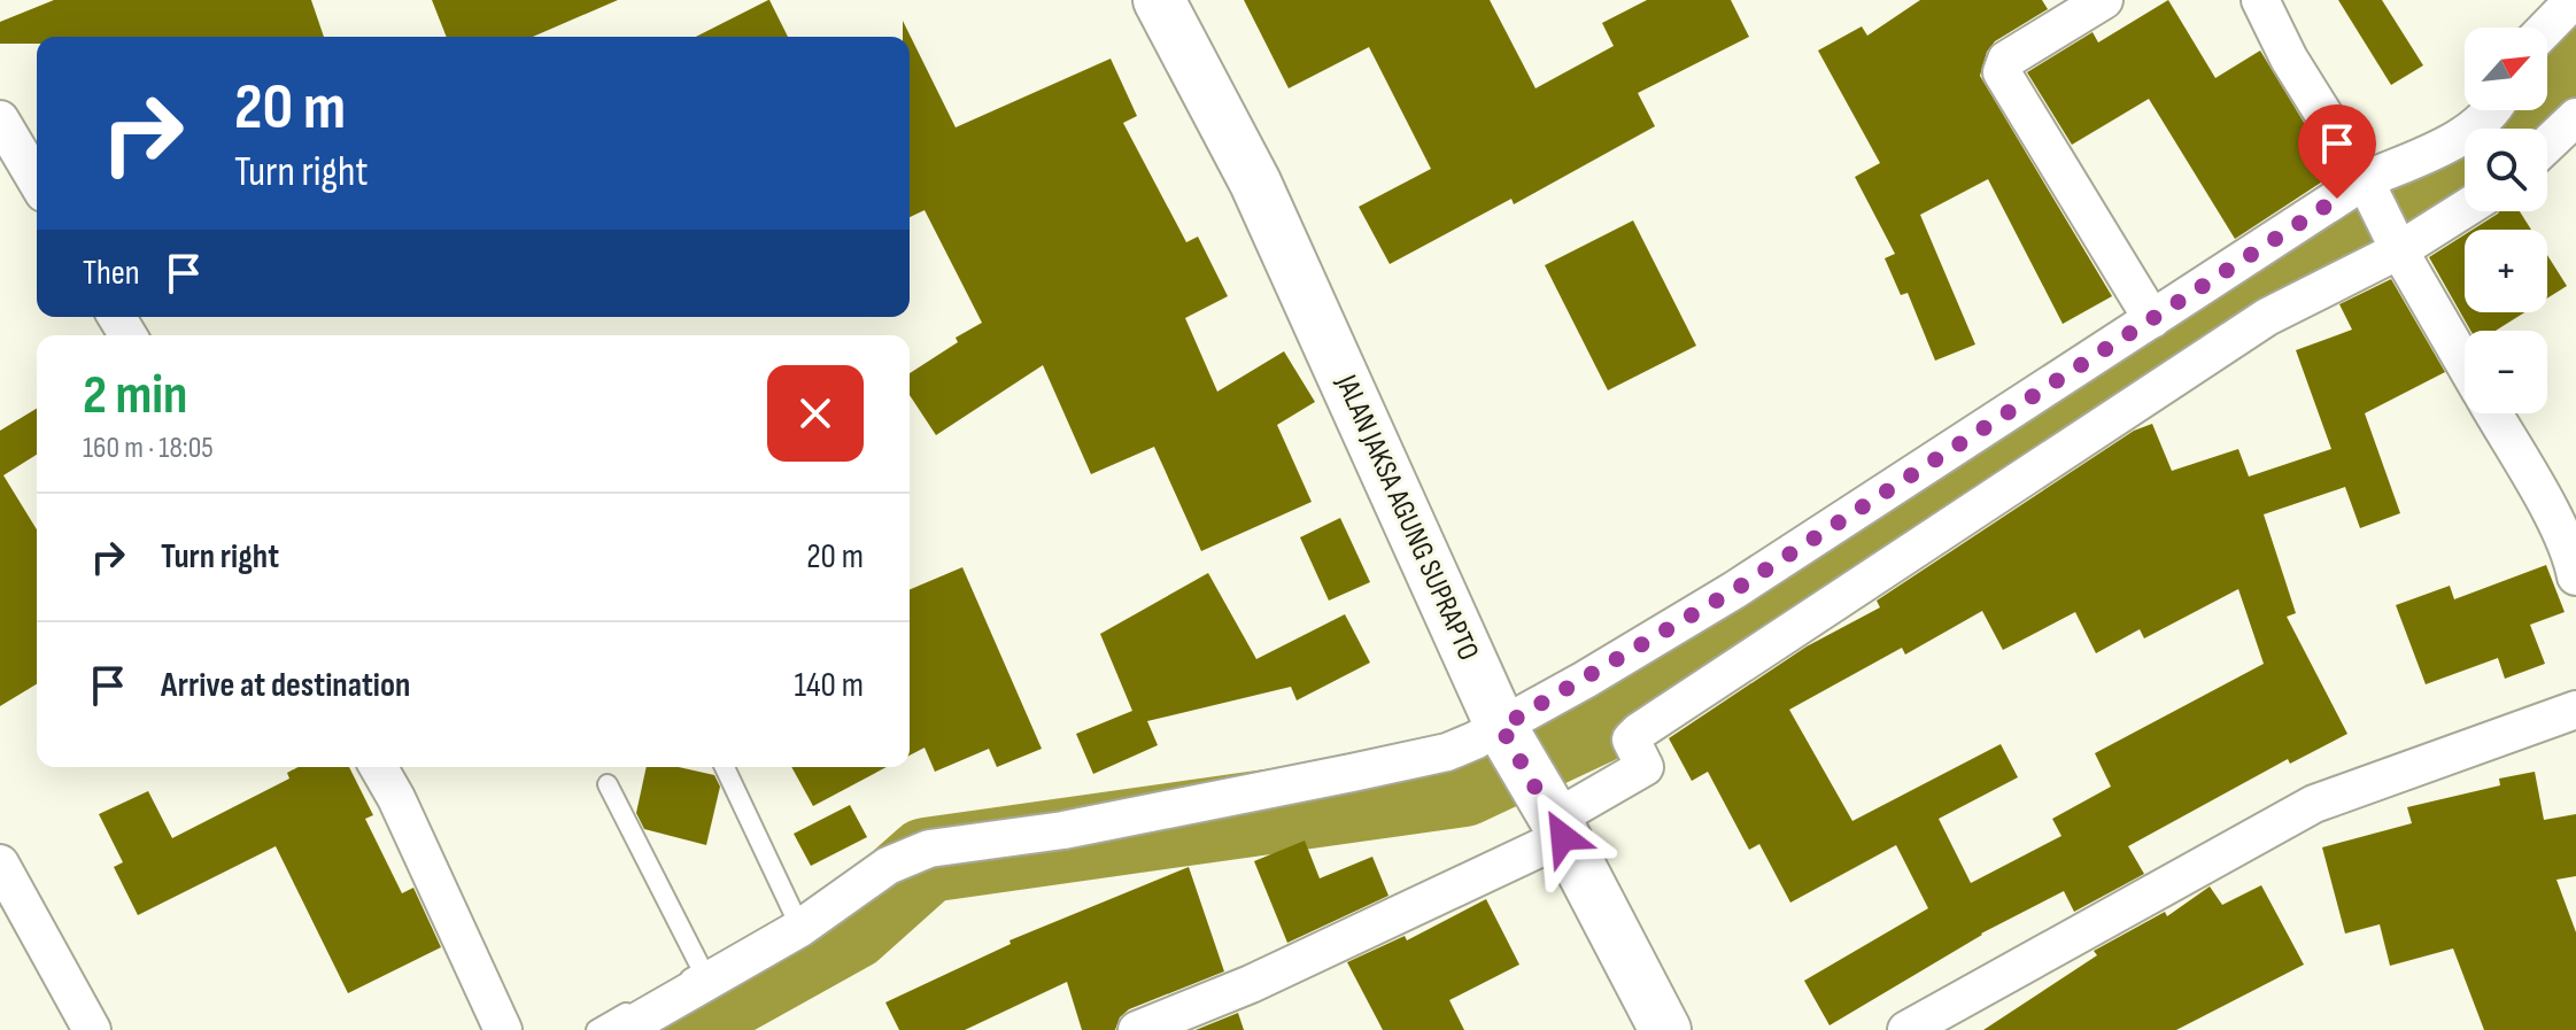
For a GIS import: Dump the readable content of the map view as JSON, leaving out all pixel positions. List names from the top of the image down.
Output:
{
  "streets": {
    "main road": ["JALAN JAKSA AGUNG SUPRAPTO"]
  },
  "north": "top right",
  "page": {
    "map_buttons": ["+", "−"],
    "turn": ["20 m", "Turn right"],
    "then": "Then",
    "heading": ["2 min", "160 m · 18:05"],
    "list": [
      {
        "name": "Turn right",
        "value": "20 m"
      },
      {
        "name": "Arrive at destination",
        "value": "140 m"
      }
    ]
  }
}
